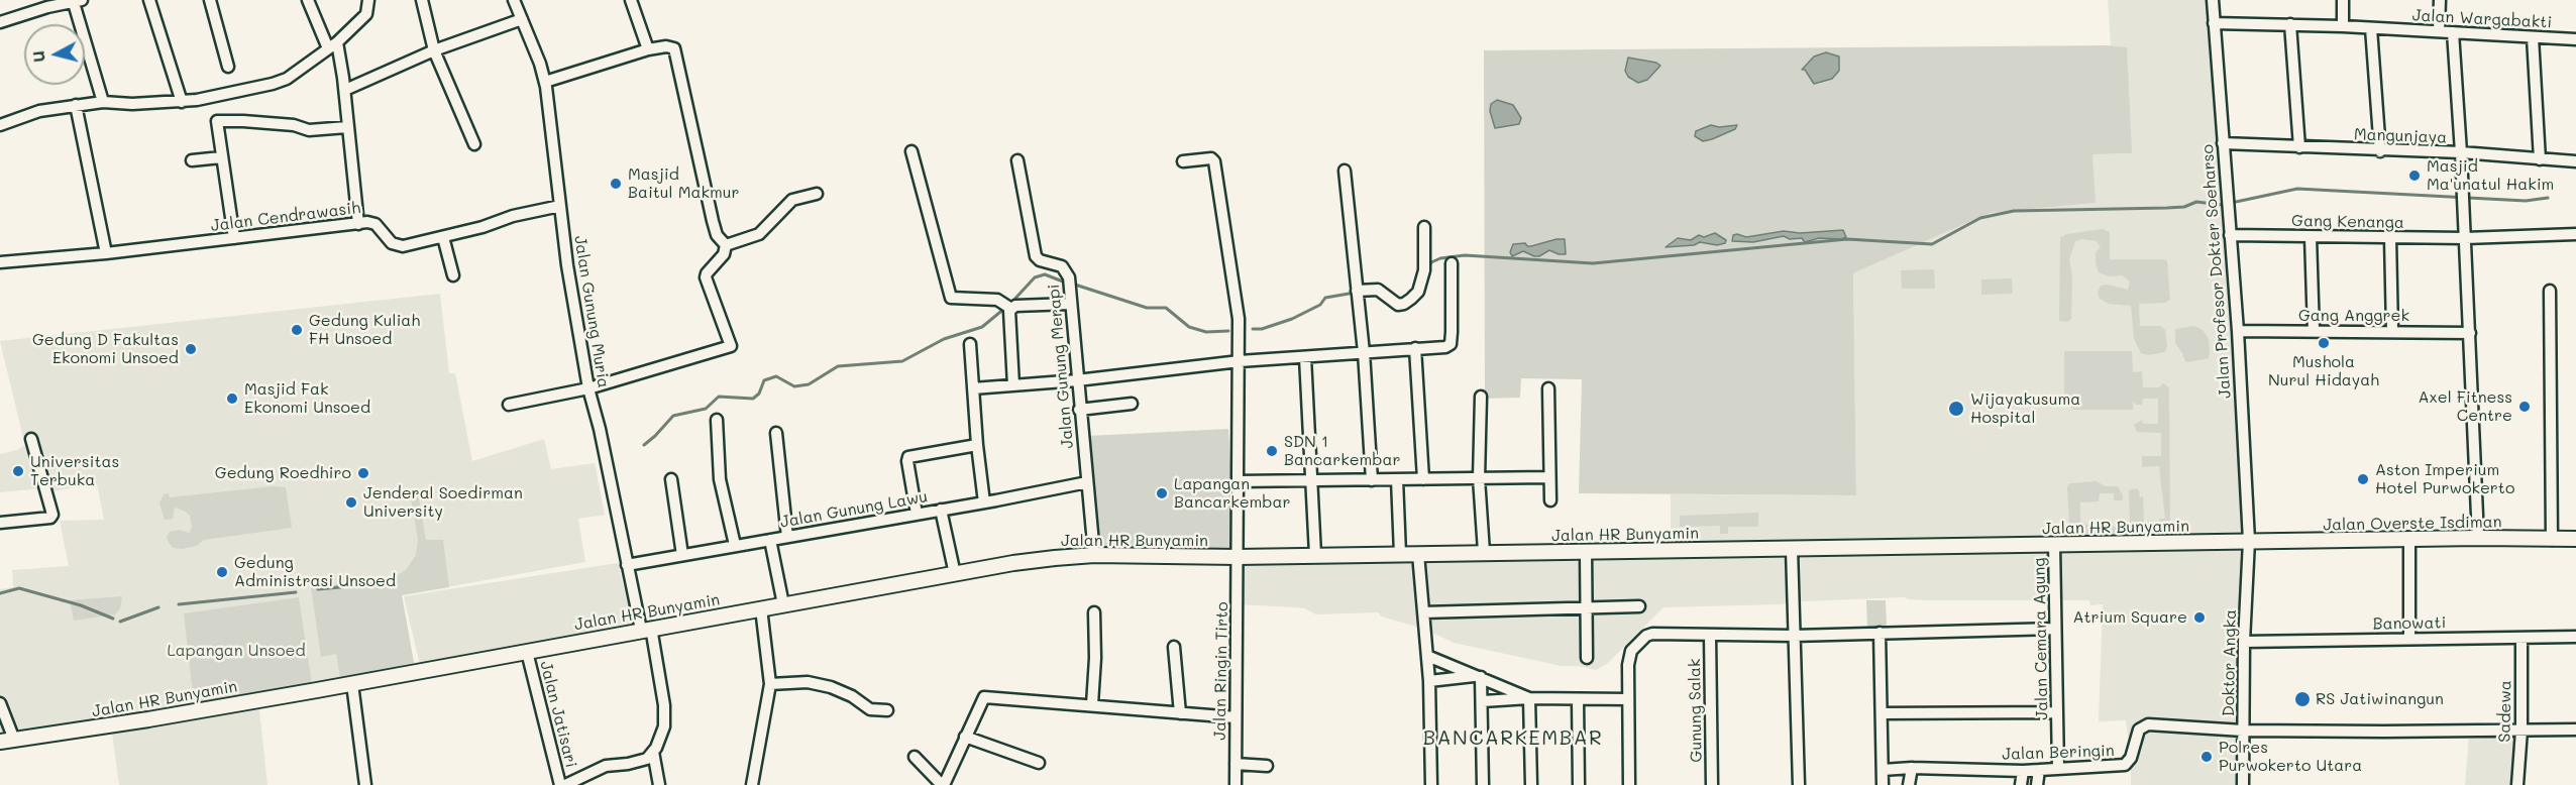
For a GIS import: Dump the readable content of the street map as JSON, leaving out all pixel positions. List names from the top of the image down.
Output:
{
  "streets": {
    "main road": ["Jalan Overste Isdiman", "Jalan HR Bunyamin"],
    "street": [
      "Jalan Wargabakti",
      "Mangunjaya",
      "Jalan Cendrawasih",
      "Gang Kenanga",
      "Jalan Profesor Dokter Soeharso",
      "Jalan Gunung Muria",
      "Gang Anggrek",
      "Jalan Gunung Merapi",
      "Jalan Gunung Lawu",
      "Banowati",
      "Jalan Cemara Agung",
      "Doktor Angka",
      "Jalan Ringin Tirto",
      "Gunung Salak",
      "Sadewa",
      "Jalan Jatisari",
      "Jalan Beringin"
    ]
  },
  "crossings": [
    ["Jalan Wargabakti", "Jalan Profesor Dokter Soeharso"],
    ["Mangunjaya", "Jalan Profesor Dokter Soeharso"],
    ["Jalan Cendrawasih", "Jalan Gunung Muria"],
    ["Gang Kenanga", "Jalan Profesor Dokter Soeharso"],
    ["Jalan Profesor Dokter Soeharso", "Gang Anggrek"],
    ["Jalan Profesor Dokter Soeharso", "Jalan Overste Isdiman"],
    ["Jalan Profesor Dokter Soeharso", "Jalan HR Bunyamin"],
    ["Jalan Profesor Dokter Soeharso", "Doktor Angka"],
    ["Jalan Gunung Muria", "Jalan Gunung Lawu"],
    ["Jalan Gunung Muria", "Jalan HR Bunyamin"],
    ["Jalan Gunung Merapi", "Jalan Gunung Lawu"],
    ["Jalan Gunung Merapi", "Jalan HR Bunyamin"],
    ["Jalan Overste Isdiman", "Jalan HR Bunyamin"],
    ["Jalan Overste Isdiman", "Doktor Angka"],
    ["Jalan HR Bunyamin", "Jalan Cemara Agung"],
    ["Jalan HR Bunyamin", "Doktor Angka"],
    ["Jalan HR Bunyamin", "Jalan Ringin Tirto"],
    ["Jalan HR Bunyamin", "Jalan Jatisari"],
    ["Banowati", "Doktor Angka"],
    ["Banowati", "Sadewa"],
    ["Jalan Cemara Agung", "Jalan Beringin"],
    ["Doktor Angka", "Jalan Beringin"]
  ],
  "districts": ["BANCARKEMBAR"],
  "parks": ["Lapangan Unsoed"],
  "places": [
    "Masjid Ma'unatul Hakim",
    "Masjid Baitul Makmur",
    "Gedung Kuliah FH Unsoed",
    "Mushola Nurul Hidayah",
    "Gedung D Fakultas Ekonomi Unsoed",
    "Masjid Fak Ekonomi Unsoed",
    "Axel Fitness Centre",
    "Wijayakusuma Hospital",
    "SDN 1 Bancarkembar",
    "Universitas Terbuka",
    "Gedung Roedhiro",
    "Aston Imperium Hotel Purwokerto",
    "Lapangan Bancarkembar",
    "Jenderal Soedirman University",
    "Gedung Administrasi Unsoed",
    "Atrium Square",
    "RS Jatiwinangun",
    "Polres Purwokerto Utara"
  ],
  "north": "left"
}
